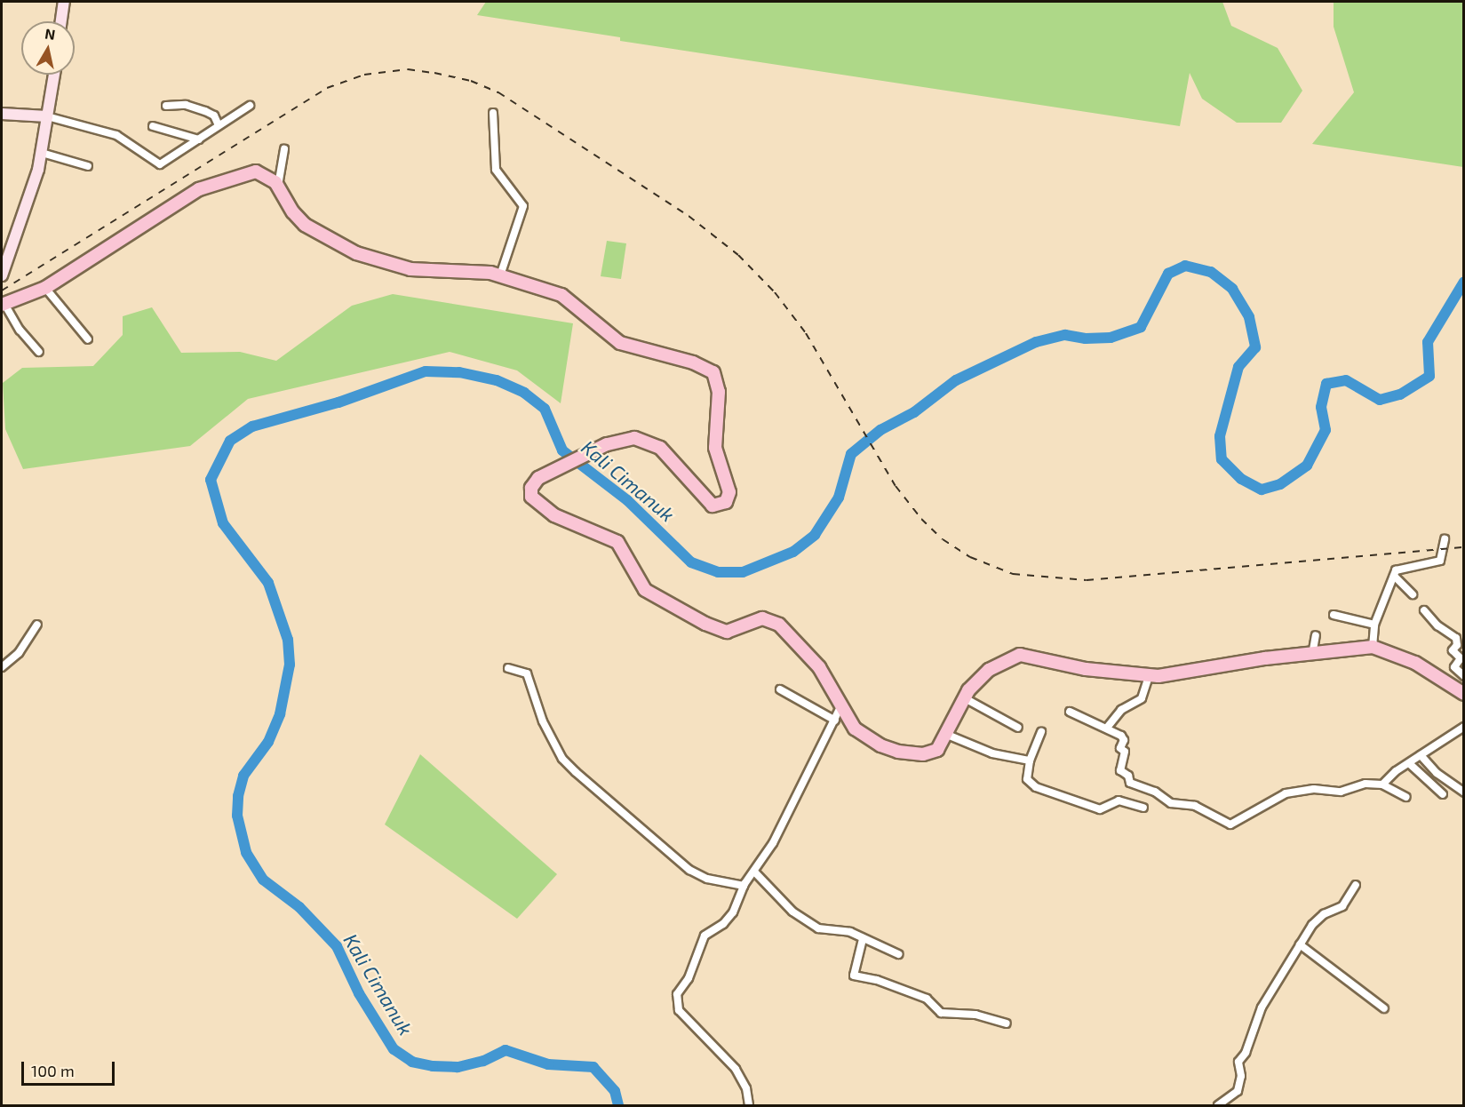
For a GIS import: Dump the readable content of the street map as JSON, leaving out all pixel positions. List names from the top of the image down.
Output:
{
  "water": ["Kali Cimanuk"],
  "scale_bar": "100 m",
  "north": "top"
}
